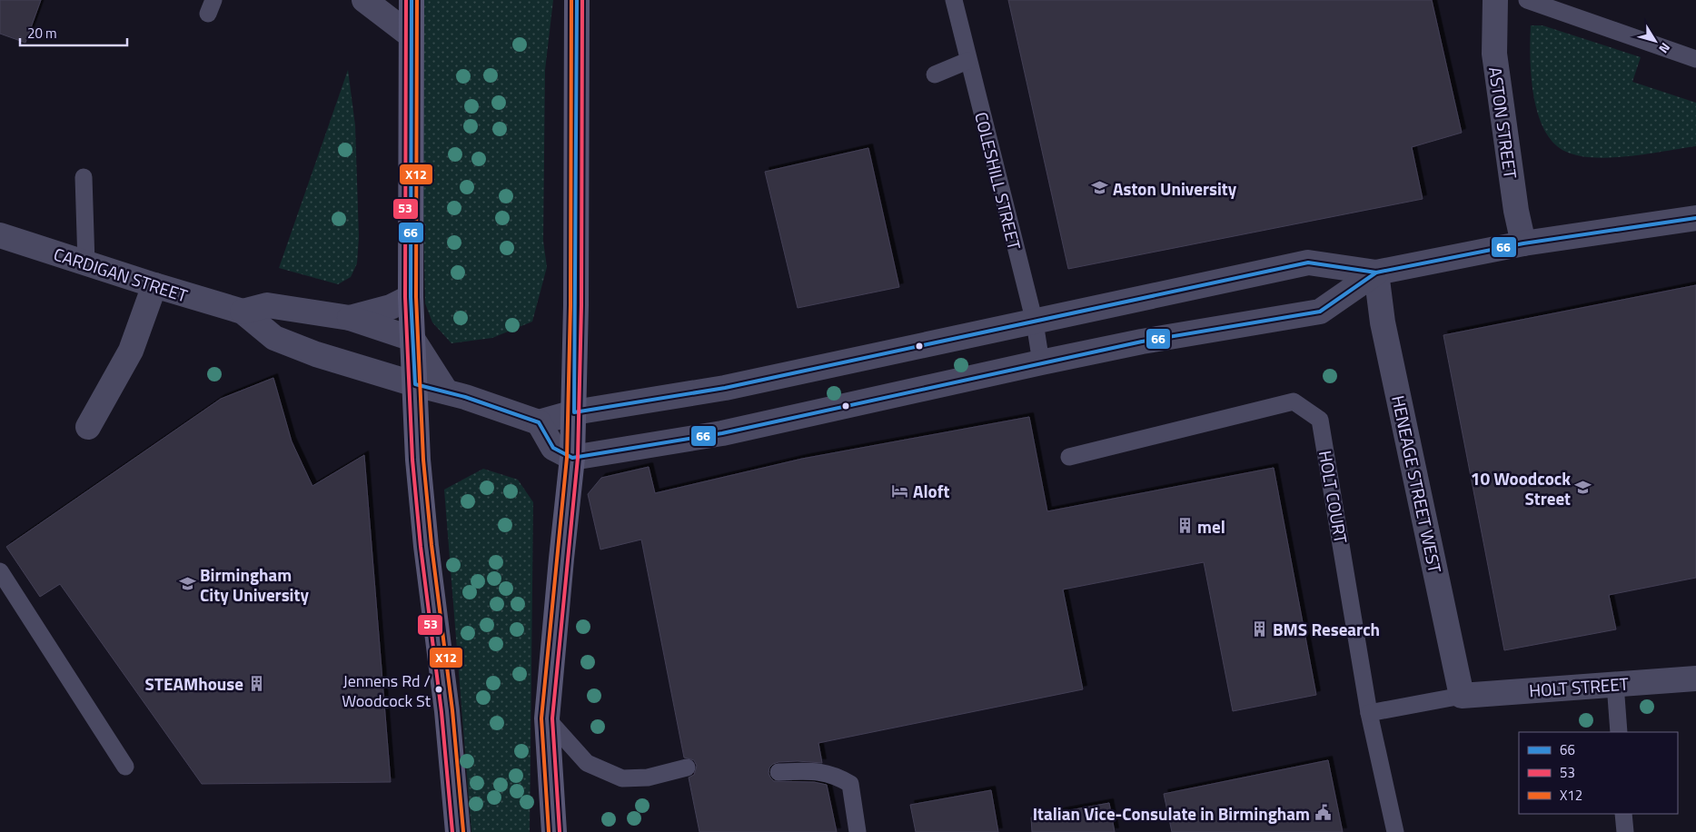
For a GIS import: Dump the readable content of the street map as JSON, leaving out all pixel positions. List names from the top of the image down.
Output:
{
  "streets": {
    "street": [
      "ASTON STREET",
      "CARDIGAN STREET",
      "HENEAGE STREET WEST",
      "HOLT STREET"
    ],
    "lane": ["COLESHILL STREET", "HOLT COURT"]
  },
  "crossings": [
    ["HENEAGE STREET WEST", "HOLT STREET"]
  ],
  "places": {
    "school or university": ["Aston University", "10 Woodcock Street", "Birmingham City University"],
    "hotel": ["Aloft"],
    "building": ["mel", "BMS Research", "STEAMhouse"],
    "other": ["Jennens Rd / Woodcock St"],
    "public building": ["Italian Vice-Consulate in Birmingham"]
  },
  "lines": ["transit line 66", "transit line 53", "transit line X12"],
  "legend": ["66", "53", "X12"],
  "scale_bar": "20 m",
  "north": "bottom right"
}
